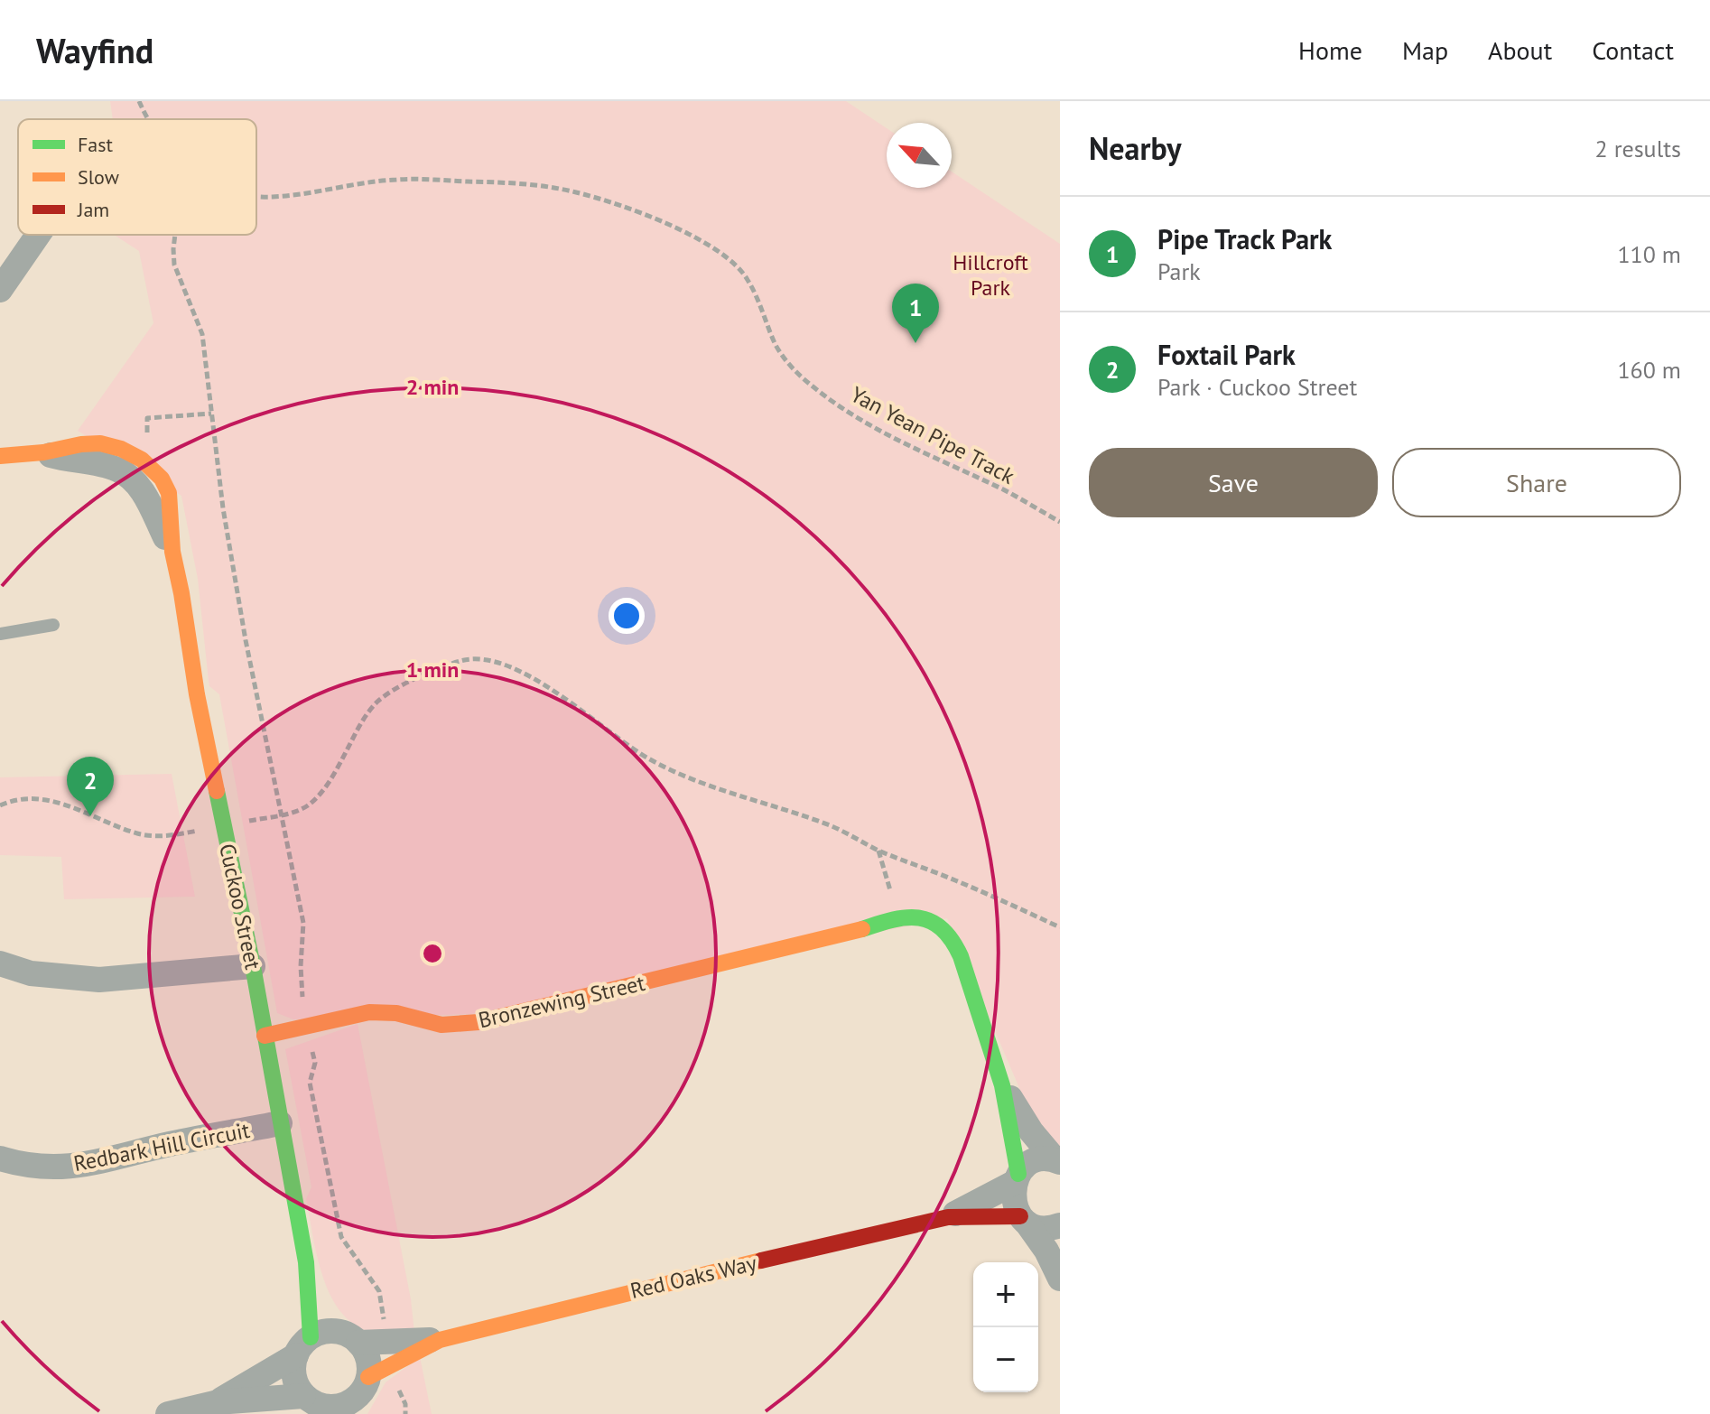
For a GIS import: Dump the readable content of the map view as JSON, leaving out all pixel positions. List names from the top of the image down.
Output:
{
  "streets": {
    "street": [
      "Cuckoo Street",
      "Bronzewing Street",
      "Redbark Hill Circuit",
      "Red Oaks Way"
    ],
    "path": ["Yan Yean Pipe Track"]
  },
  "crossings": [
    ["Cuckoo Street", "Bronzewing Street"],
    ["Cuckoo Street", "Redbark Hill Circuit"],
    ["Cuckoo Street", "Red Oaks Way"]
  ],
  "parks": ["Hillcroft Park"],
  "legend": ["Fast", "Slow", "Jam"],
  "north": "top left",
  "page": {
    "header": "Wayfind",
    "nav": [
      "Home",
      "Map",
      "About",
      "Contact"
    ],
    "heading": ["Nearby", "2 results"],
    "list": [
      {
        "mark": "1",
        "name": "Pipe Track Park",
        "note": "Park",
        "value": "110 m"
      },
      {
        "mark": "2",
        "name": "Foxtail Park",
        "note": "Park · Cuckoo Street",
        "value": "160 m"
      }
    ],
    "pins": ["1", "2"],
    "buttons": ["Save", "Share"],
    "map_buttons": ["+", "−"]
  },
  "rings": ["2 min", "1 min"]
}
